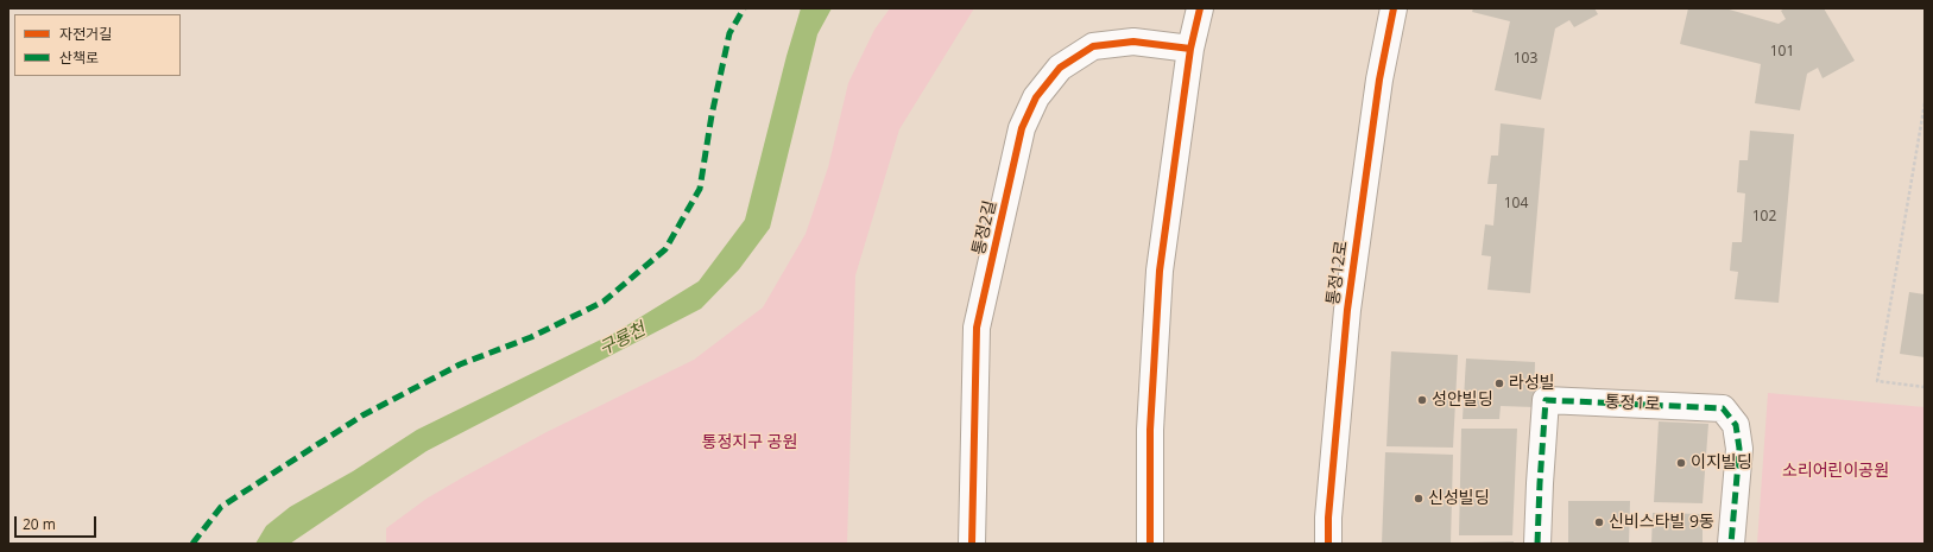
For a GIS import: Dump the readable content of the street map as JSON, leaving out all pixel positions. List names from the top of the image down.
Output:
{
  "streets": {
    "street": ["통정2길", "통정12로", "통정1로"]
  },
  "water": ["구룡천"],
  "parks": ["통정지구 공원", "소리어린이공원"],
  "places": [
    "라성빌",
    "성안빌딩",
    "이지빌딩",
    "신성빌딩",
    "신비스타빌 9동"
  ],
  "house_numbers": [
    "101",
    "103",
    "104",
    "102"
  ],
  "legend": ["자전거길", "산책로"],
  "scale_bar": "20 m"
}
